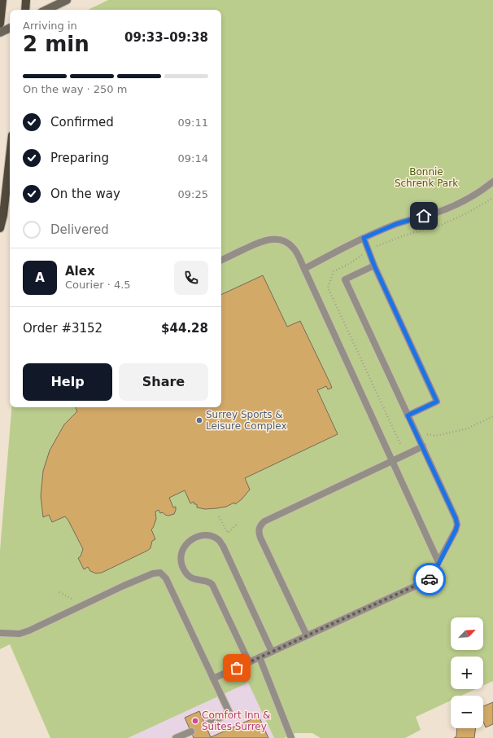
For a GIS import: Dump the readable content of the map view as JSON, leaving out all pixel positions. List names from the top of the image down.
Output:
{
  "parks": ["Bonnie Schrenk Park"],
  "places": ["Surrey Sports & Leisure Complex", "Comfort Inn & Suites Surrey"],
  "north": "top right",
  "page": {
    "heading": ["2 min", "Arriving in", "09:33–09:38"],
    "panel": [
      "Alex",
      "Courier · 4.5",
      "Order #3152",
      "$44.28"
    ],
    "bar": "On the way · 250 m",
    "list": [
      ["Confirmed", "09:11"],
      ["Preparing", "09:14"],
      ["On the way", "09:25"],
      "Delivered"
    ],
    "round": "A",
    "buttons": ["Help", "Share"],
    "map_buttons": ["+", "−"]
  }
}
